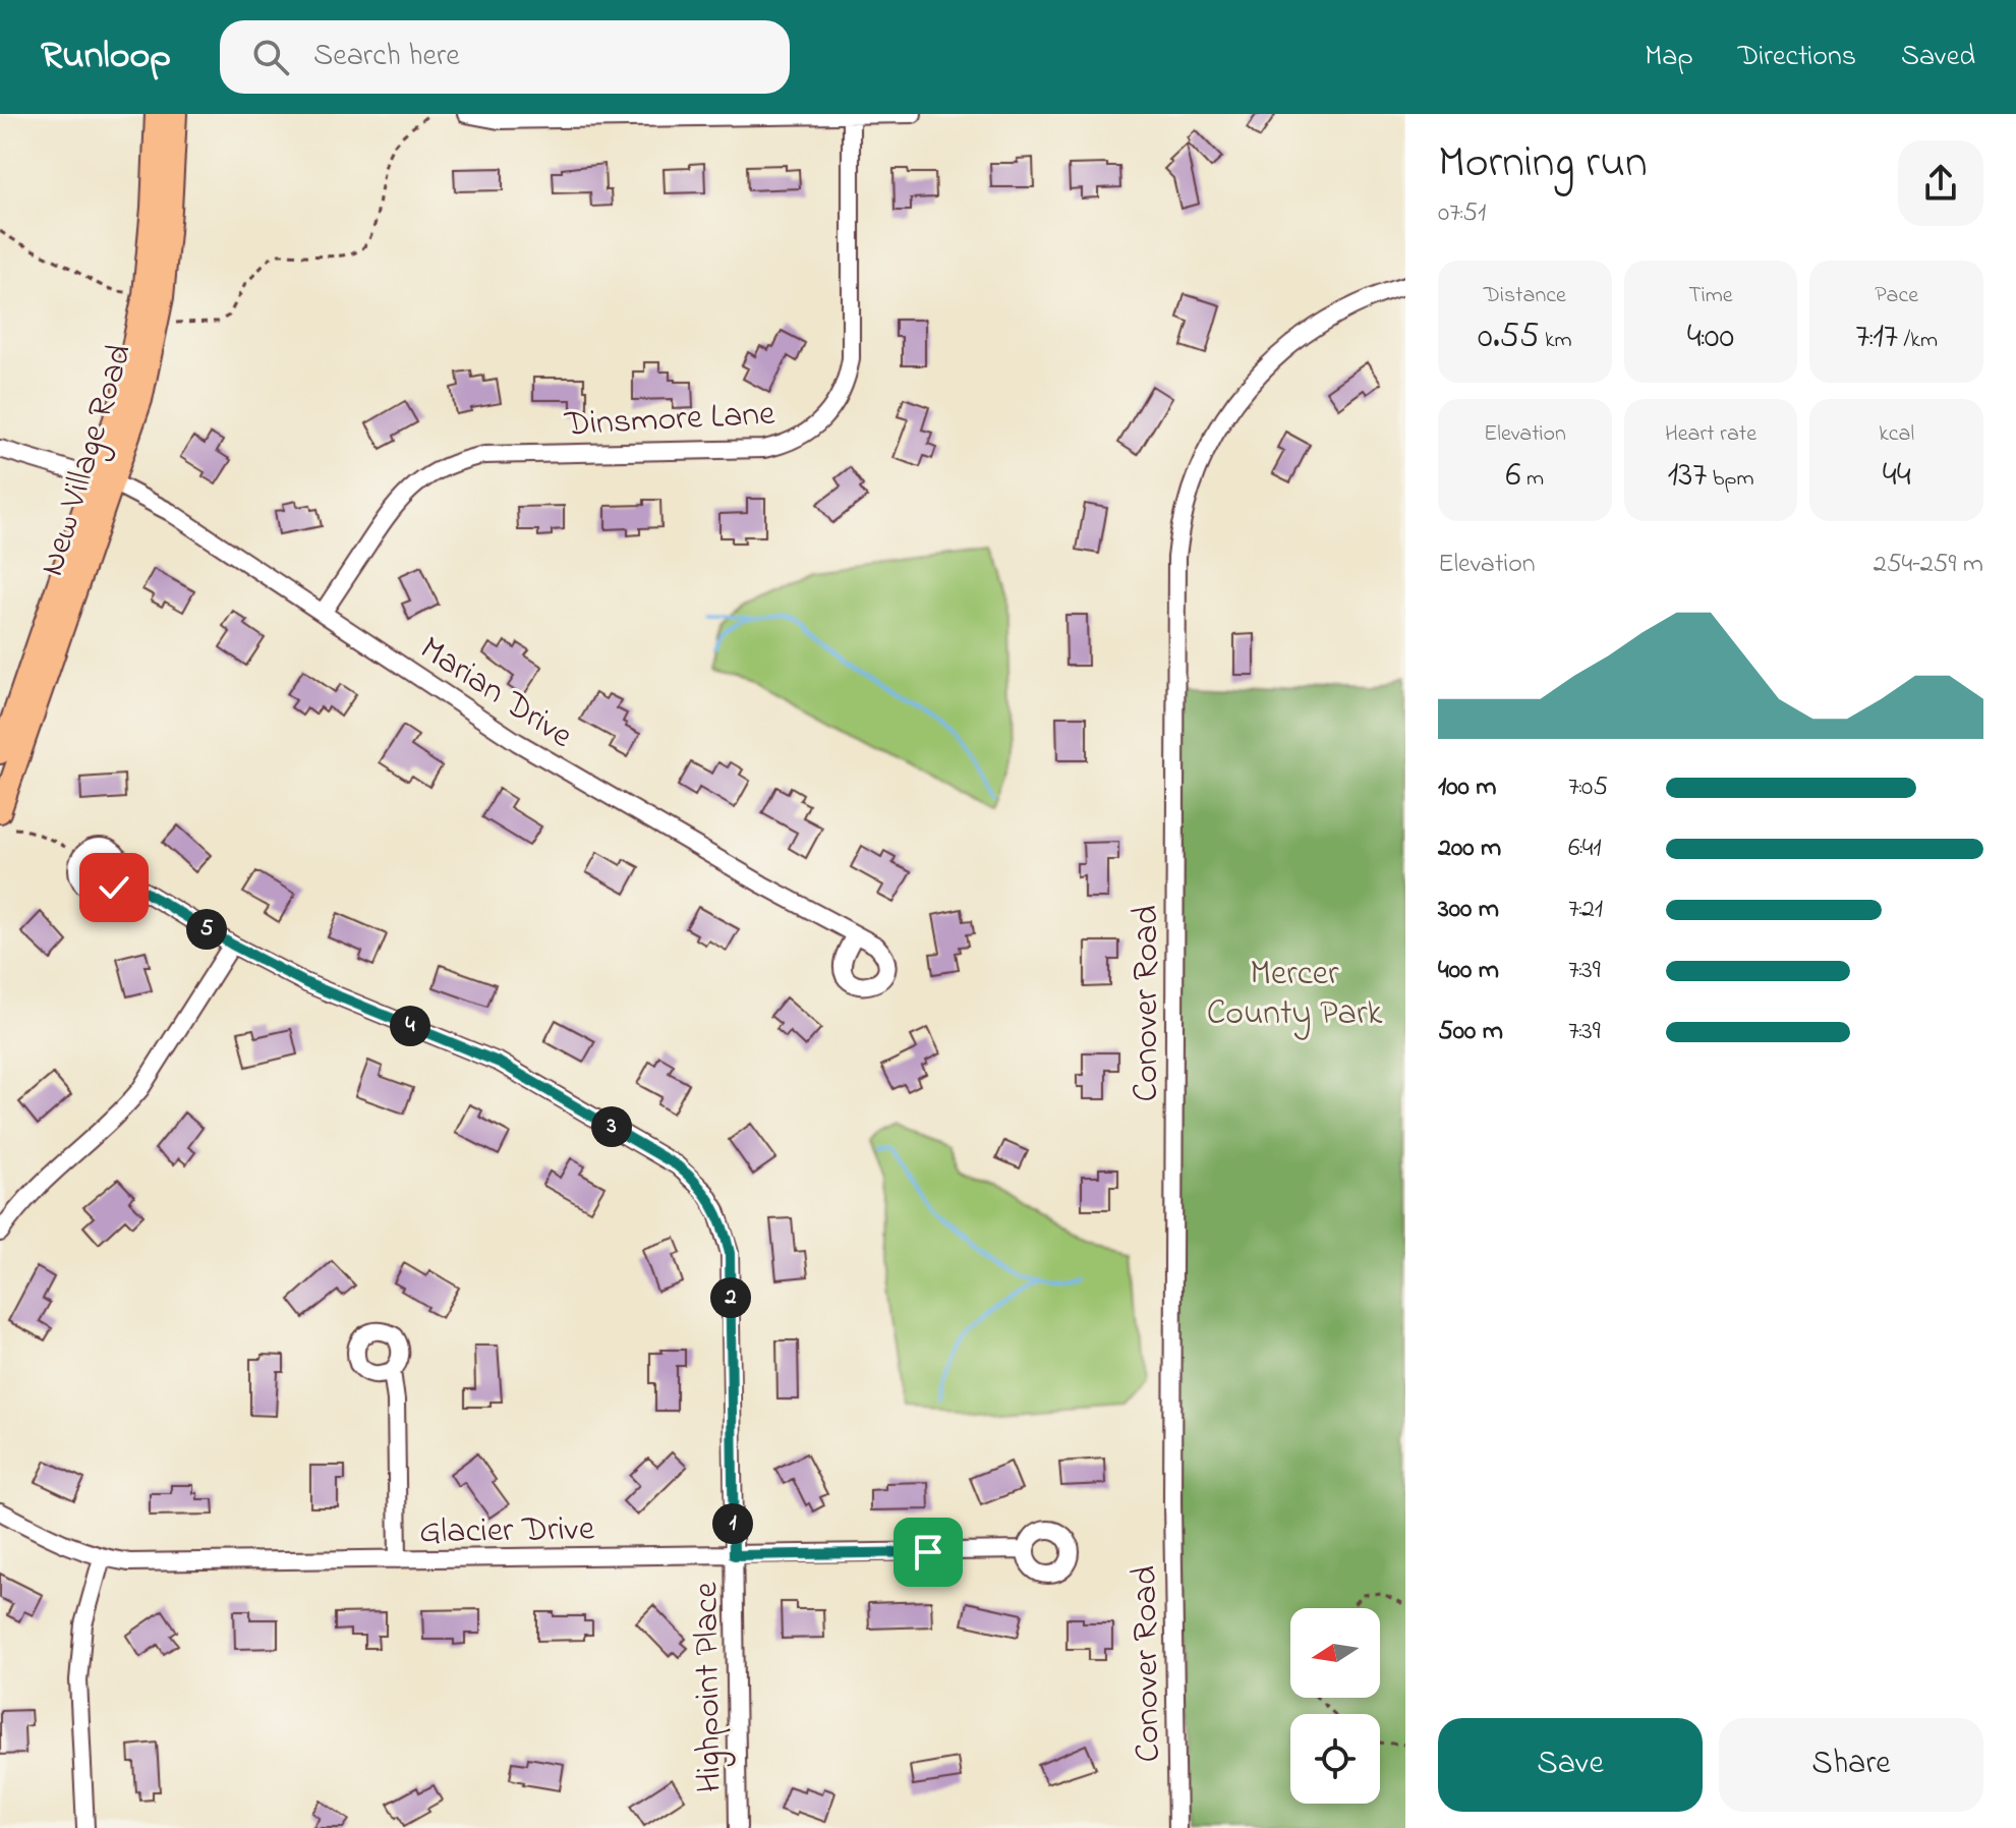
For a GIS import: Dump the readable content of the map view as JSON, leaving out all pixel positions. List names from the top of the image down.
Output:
{
  "streets": {
    "main road": ["New Village Road"],
    "street": [
      "Dinsmore Lane",
      "Marian Drive",
      "Conover Road",
      "Glacier Drive",
      "Highpoint Place"
    ]
  },
  "crossings": [
    ["Dinsmore Lane", "Marian Drive"],
    ["New Village Road", "Marian Drive"],
    ["Glacier Drive", "Highpoint Place"]
  ],
  "parks": ["Mercer County Park"],
  "north": "left",
  "page": {
    "header": "Runloop",
    "search": "Search here",
    "nav": ["Map", "Directions", "Saved"],
    "heading": ["Morning run", "07:51"],
    "stats": [
      ["Distance", "0.55 km"],
      ["Time", "4:00"],
      ["Pace", "7:17 /km"],
      ["Elevation", "6 m"],
      ["Heart rate", "137 bpm"],
      ["kcal", "44"]
    ],
    "chart": ["Elevation", "254–259 m"],
    "list": [
      {
        "name": "100 m",
        "note": "7:05"
      },
      {
        "name": "200 m",
        "note": "6:41"
      },
      {
        "name": "300 m",
        "note": "7:21"
      },
      {
        "name": "400 m",
        "note": "7:39"
      },
      {
        "name": "500 m",
        "note": "7:39"
      }
    ],
    "pins": [
      "5",
      "4",
      "3",
      "2",
      "1"
    ],
    "buttons": ["Save", "Share"]
  }
}
